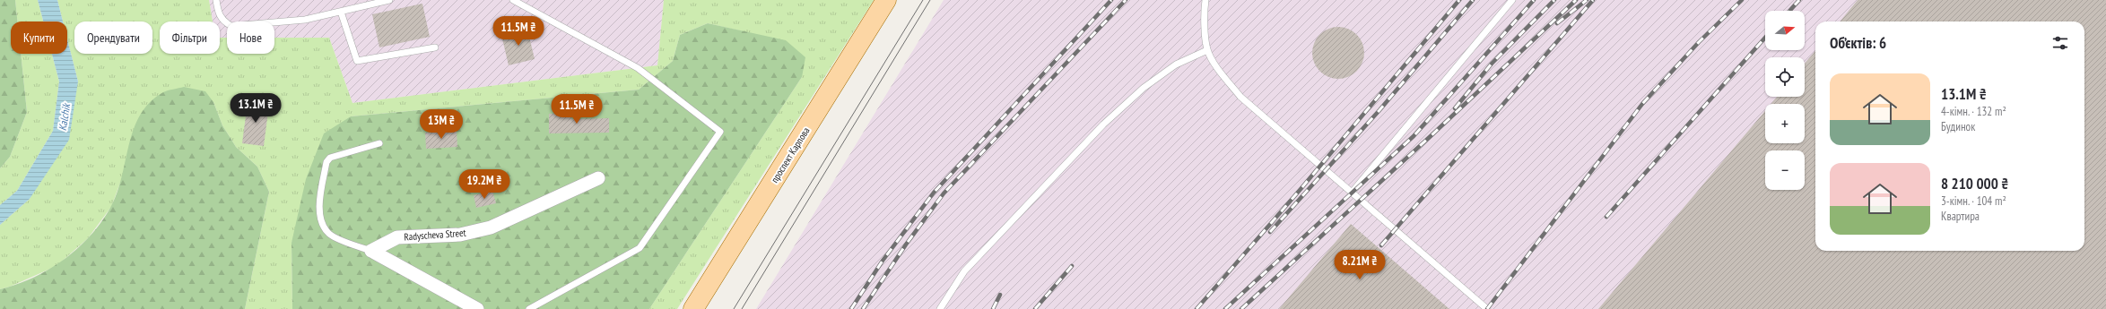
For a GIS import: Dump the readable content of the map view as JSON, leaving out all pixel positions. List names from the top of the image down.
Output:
{
  "streets": {
    "main road": ["проспект Карпова"],
    "street": ["Radyscheva Street"]
  },
  "water": ["Kalchik"],
  "north": "right",
  "page": {
    "map_buttons": ["+", "−"],
    "price": [
      "11.5M ₴",
      "13.1M ₴",
      "11.5M ₴",
      "13M ₴",
      "19.2M ₴",
      "8.21M ₴"
    ],
    "chip": [
      "Купити",
      "Орендувати",
      "Фільтри",
      "Нове"
    ],
    "heading": "Об’єктів: 6",
    "list": [
      {
        "name": "13.1M ₴",
        "note": "4-кімн. · 132 m² · Будинок"
      },
      {
        "name": "8 210 000 ₴",
        "note": "3-кімн. · 104 m² · Квартира"
      }
    ]
  }
}
